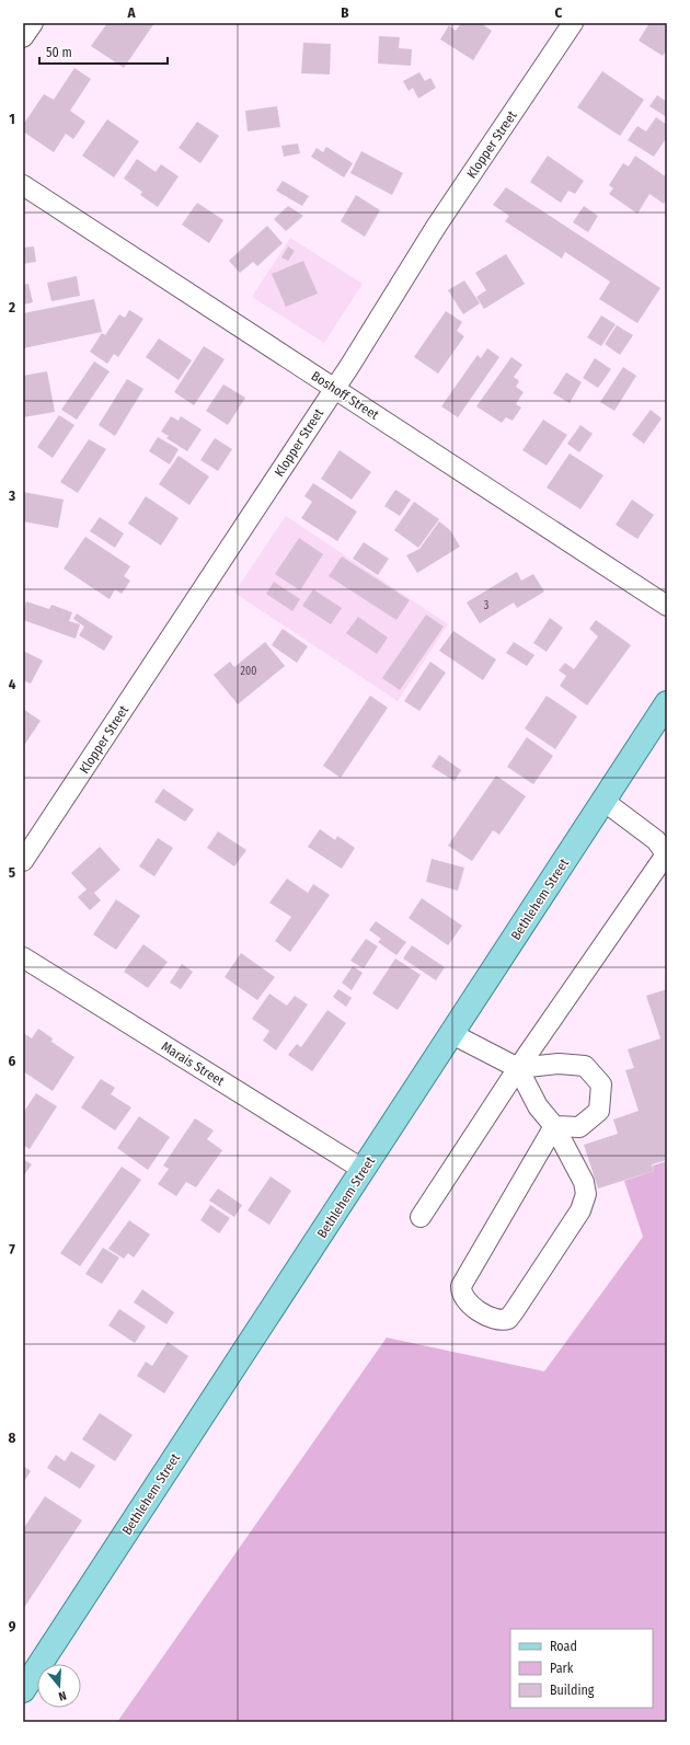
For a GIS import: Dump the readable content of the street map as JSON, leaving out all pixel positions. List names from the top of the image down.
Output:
{
  "streets": {
    "main road": ["Bethlehem Street"],
    "street": ["Klopper Street", "Boshoff Street", "Marais Street"]
  },
  "crossings": [
    ["Klopper Street", "Boshoff Street"],
    ["Bethlehem Street", "Marais Street"]
  ],
  "house_numbers": ["3", "200"],
  "legend": ["Road", "Park", "Building"],
  "scale_bar": "50 m",
  "north": "bottom",
  "grid": {
    "columns": ["A", "B", "C"],
    "rows": [
      "1",
      "2",
      "3",
      "4",
      "5",
      "6",
      "7",
      "8",
      "9"
    ]
  }
}
